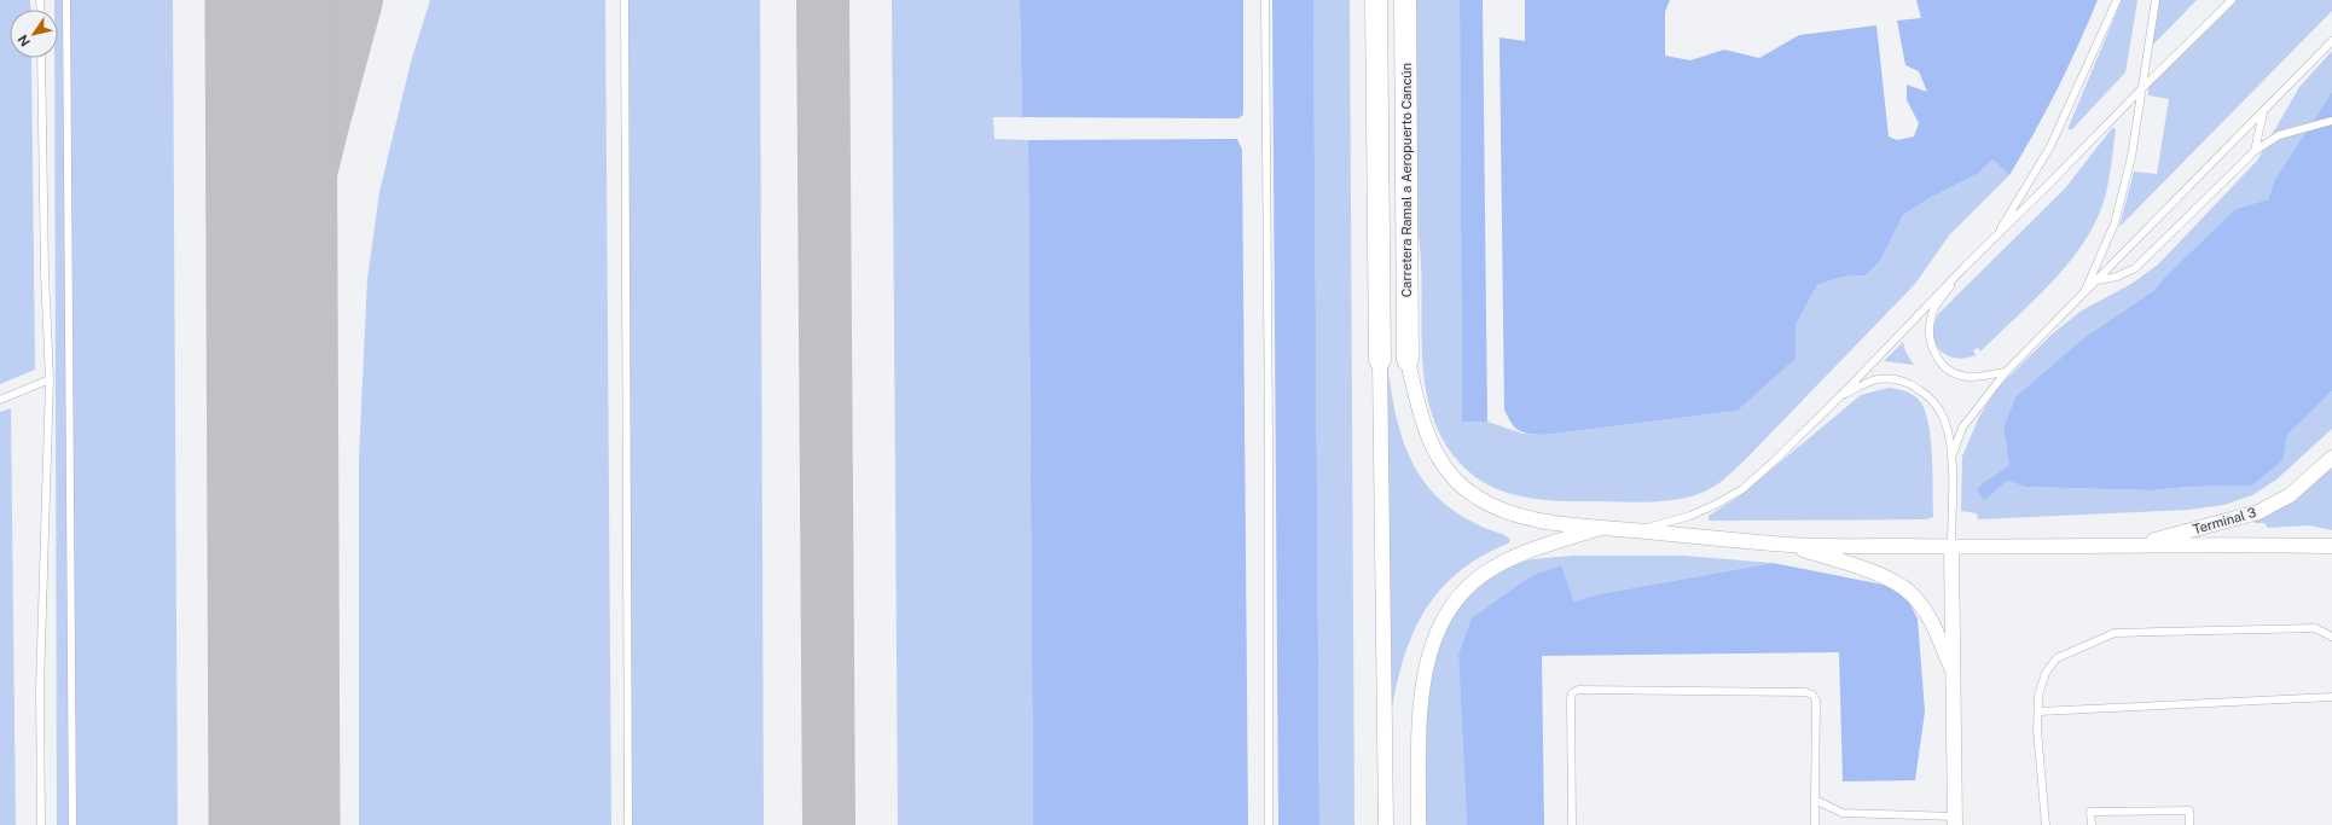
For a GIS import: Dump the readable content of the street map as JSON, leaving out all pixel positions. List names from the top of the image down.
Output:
{
  "streets": {
    "main road": ["Carretera Ramal a Aeropuerto Cancún"],
    "street": ["Terminal 3"]
  },
  "north": "bottom left"
}
